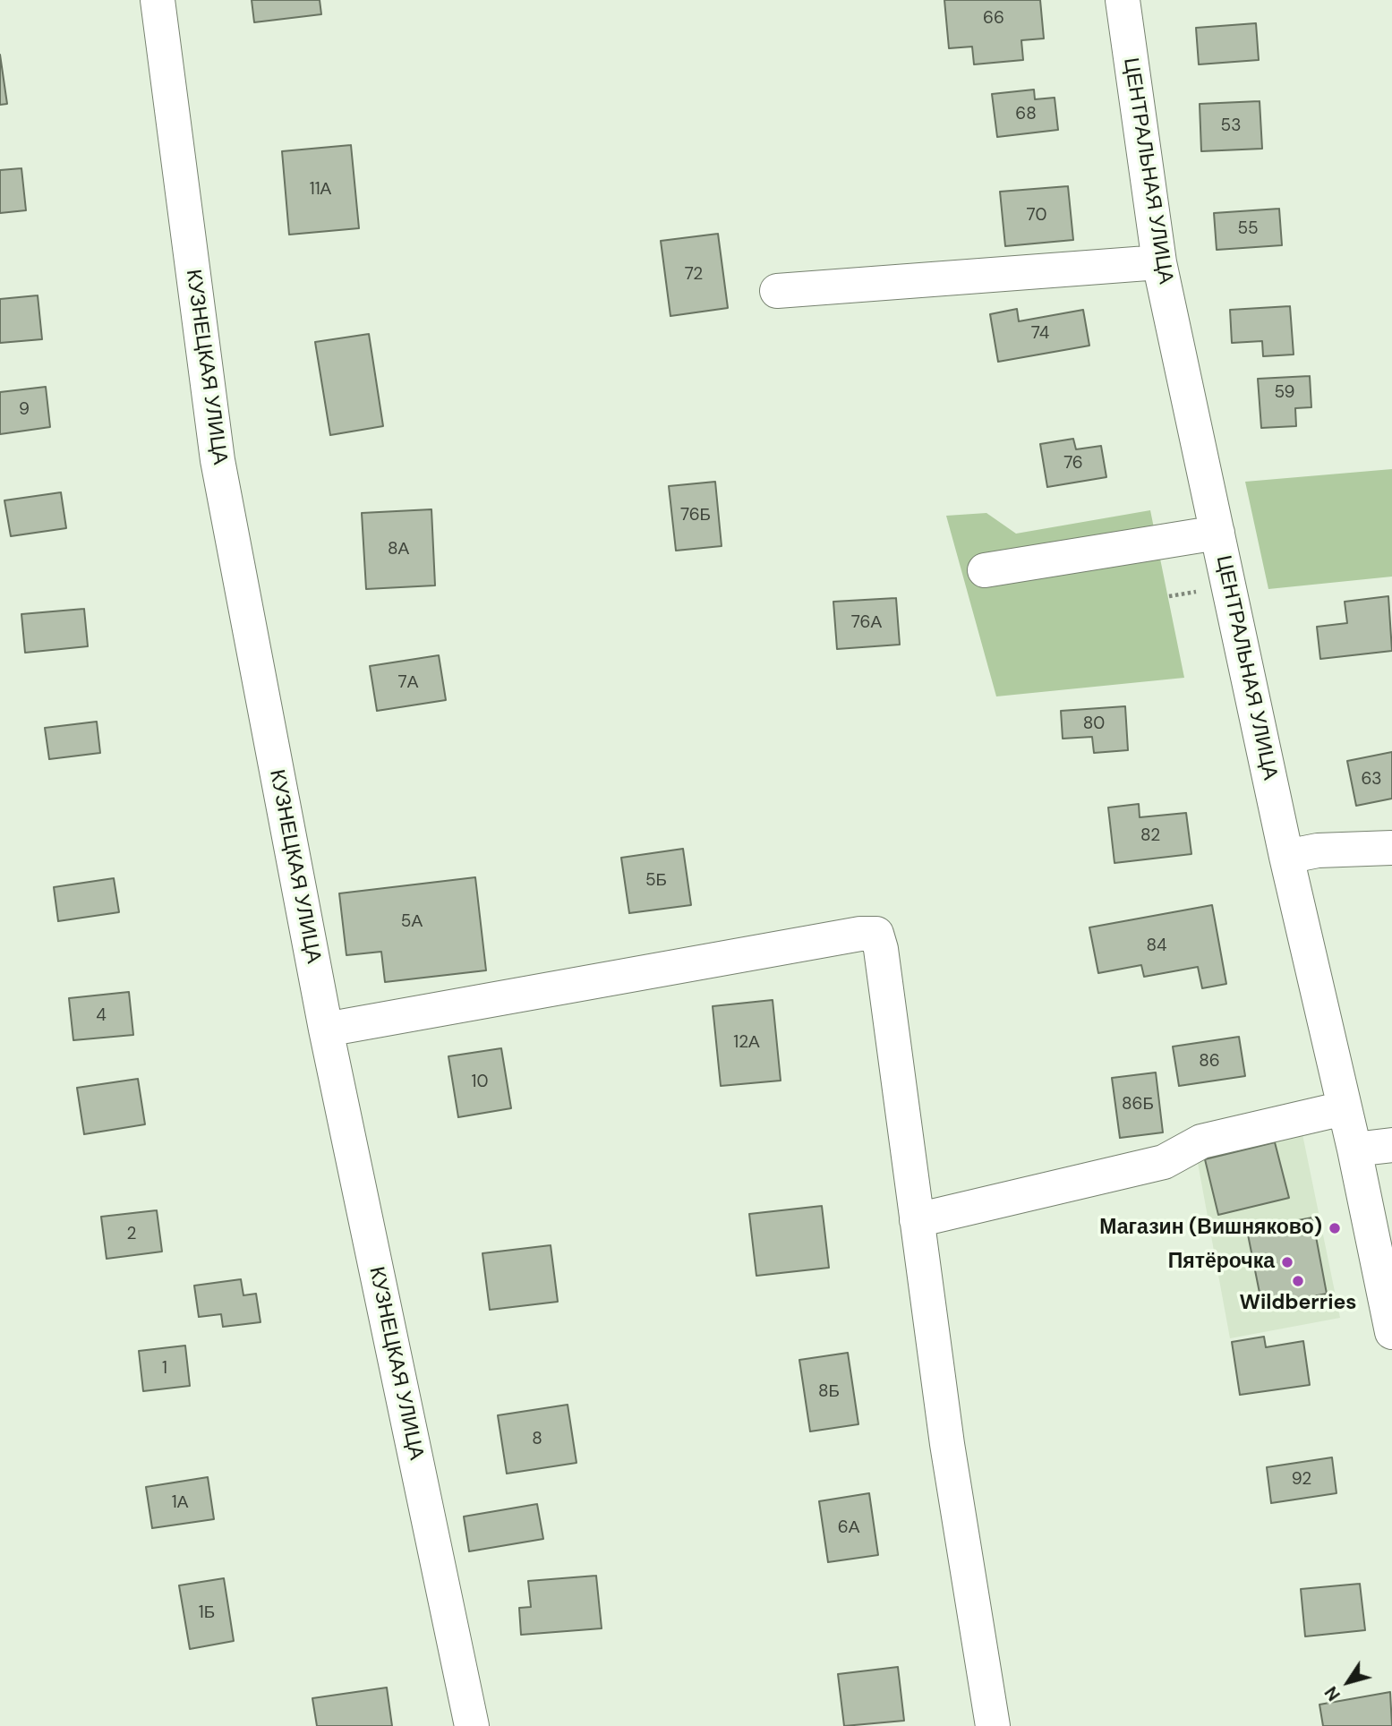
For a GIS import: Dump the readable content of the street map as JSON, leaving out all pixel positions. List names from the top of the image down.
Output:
{
  "streets": {
    "street": ["ЦЕНТРАЛЬНАЯ УЛИЦА", "КУЗНЕЦКАЯ УЛИЦА"]
  },
  "places": ["Магазин (Вишняково)", "Пятёрочка", "Wildberries"],
  "house_numbers": [
    "66",
    "68",
    "53",
    "11А",
    "70",
    "55",
    "72",
    "74",
    "59",
    "9",
    "76",
    "76Б",
    "8А",
    "76А",
    "7А",
    "80",
    "63",
    "82",
    "5Б",
    "5А",
    "84",
    "4",
    "12А",
    "86",
    "10",
    "86Б",
    "2",
    "1",
    "8Б",
    "8",
    "92",
    "1А",
    "6А",
    "1Б"
  ],
  "north": "bottom left"
}
